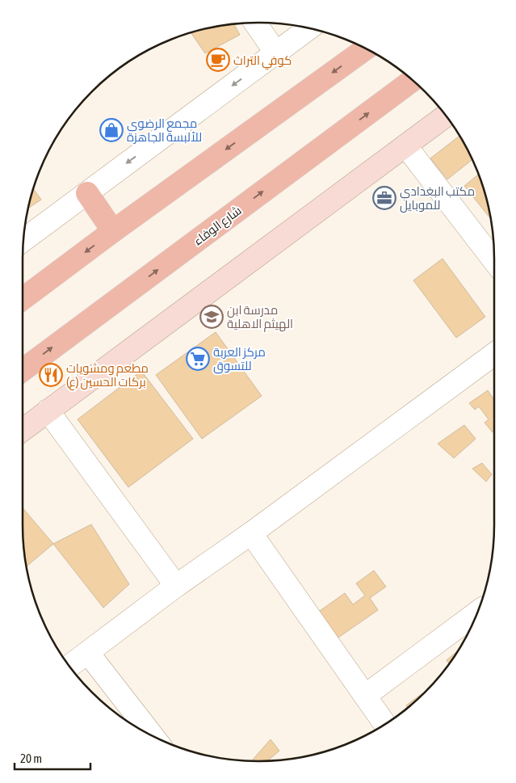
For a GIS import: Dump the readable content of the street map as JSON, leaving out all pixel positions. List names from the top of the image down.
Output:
{
  "streets": {
    "main road": ["شارع الوفاء"]
  },
  "places": {
    "cafe": ["كوفي التراث"],
    "shop": ["مجمع الرضوى للألبسة الجاهزة"],
    "office": ["مكتب البغدادي للموبايل"],
    "school or university": ["مدرسة ابن الهيثم الاهلية"],
    "supermarket": ["مركز العربة للتسوق"],
    "restaurant": ["مطعم ومشويات بركات الحسين (ع)"]
  },
  "scale_bar": "20 m"
}
